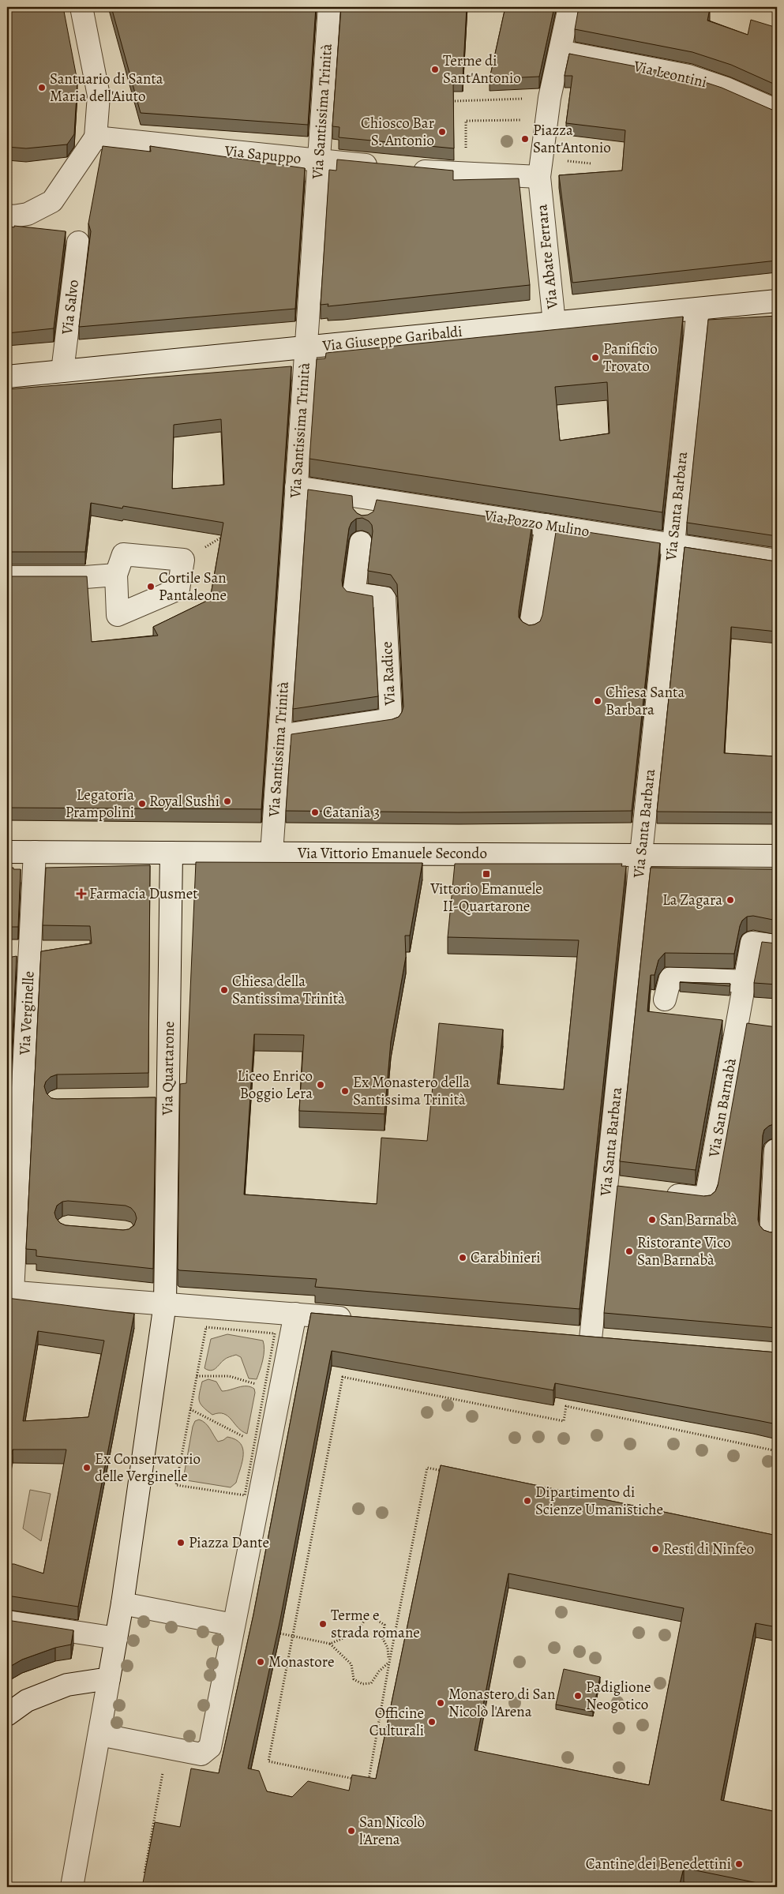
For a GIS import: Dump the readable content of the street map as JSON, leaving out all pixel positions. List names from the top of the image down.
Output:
{
  "streets": {
    "street": [
      "Via Leontini",
      "Via Santissima Trinità",
      "Via Sapuppo",
      "Via Abate Ferrara",
      "Via Salvo",
      "Via Giuseppe Garibaldi",
      "Via Santa Barbara",
      "Via Pozzo Mulino",
      "Via Radice",
      "Via Vittorio Emanuele Secondo",
      "Via Verginelle",
      "Via Quartarone",
      "Via San Barnabà"
    ]
  },
  "crossings": [
    ["Via Santissima Trinità", "Via Sapuppo"],
    ["Via Santissima Trinità", "Via Giuseppe Garibaldi"],
    ["Via Santissima Trinità", "Via Pozzo Mulino"],
    ["Via Santissima Trinità", "Via Radice"],
    ["Via Santissima Trinità", "Via Vittorio Emanuele Secondo"],
    ["Via Abate Ferrara", "Via Giuseppe Garibaldi"],
    ["Via Salvo", "Via Giuseppe Garibaldi"],
    ["Via Giuseppe Garibaldi", "Via Santa Barbara"],
    ["Via Santa Barbara", "Via Pozzo Mulino"],
    ["Via Santa Barbara", "Via Vittorio Emanuele Secondo"],
    ["Via Vittorio Emanuele Secondo", "Via Verginelle"],
    ["Via Vittorio Emanuele Secondo", "Via Quartarone"]
  ],
  "places": {
    "other": [
      "Terme di Sant'Antonio",
      "Santuario di Santa Maria dell'Aiuto",
      "Chiosco Bar S. Antonio",
      "Piazza Sant'Antonio",
      "Panificio Trovato",
      "Cortile San Pantaleone",
      "Chiesa Santa Barbara",
      "Royal Sushi",
      "Legatoria Prampolini",
      "Catania 3",
      "La Zagara",
      "Chiesa della Santissima Trinità",
      "Liceo Enrico Boggio Lera",
      "Ex Monastero della Santissima Trinità",
      "San Barnabà",
      "Ristorante Vico San Barnabà",
      "Carabinieri",
      "Ex Conservatorio delle Verginelle",
      "Dipartimento di Scienze Umanistiche",
      "Piazza Dante",
      "Resti di Ninfeo",
      "Terme e strada romane",
      "Monastore",
      "Padiglione Neogotico",
      "Monastero di San Nicolò l'Arena",
      "Officine Culturali",
      "San Nicolò l'Arena",
      "Cantine dei Benedettini"
    ],
    "transit": ["Vittorio Emanuele II-Quartarone"],
    "health": ["Farmacia Dusmet"]
  }
}
